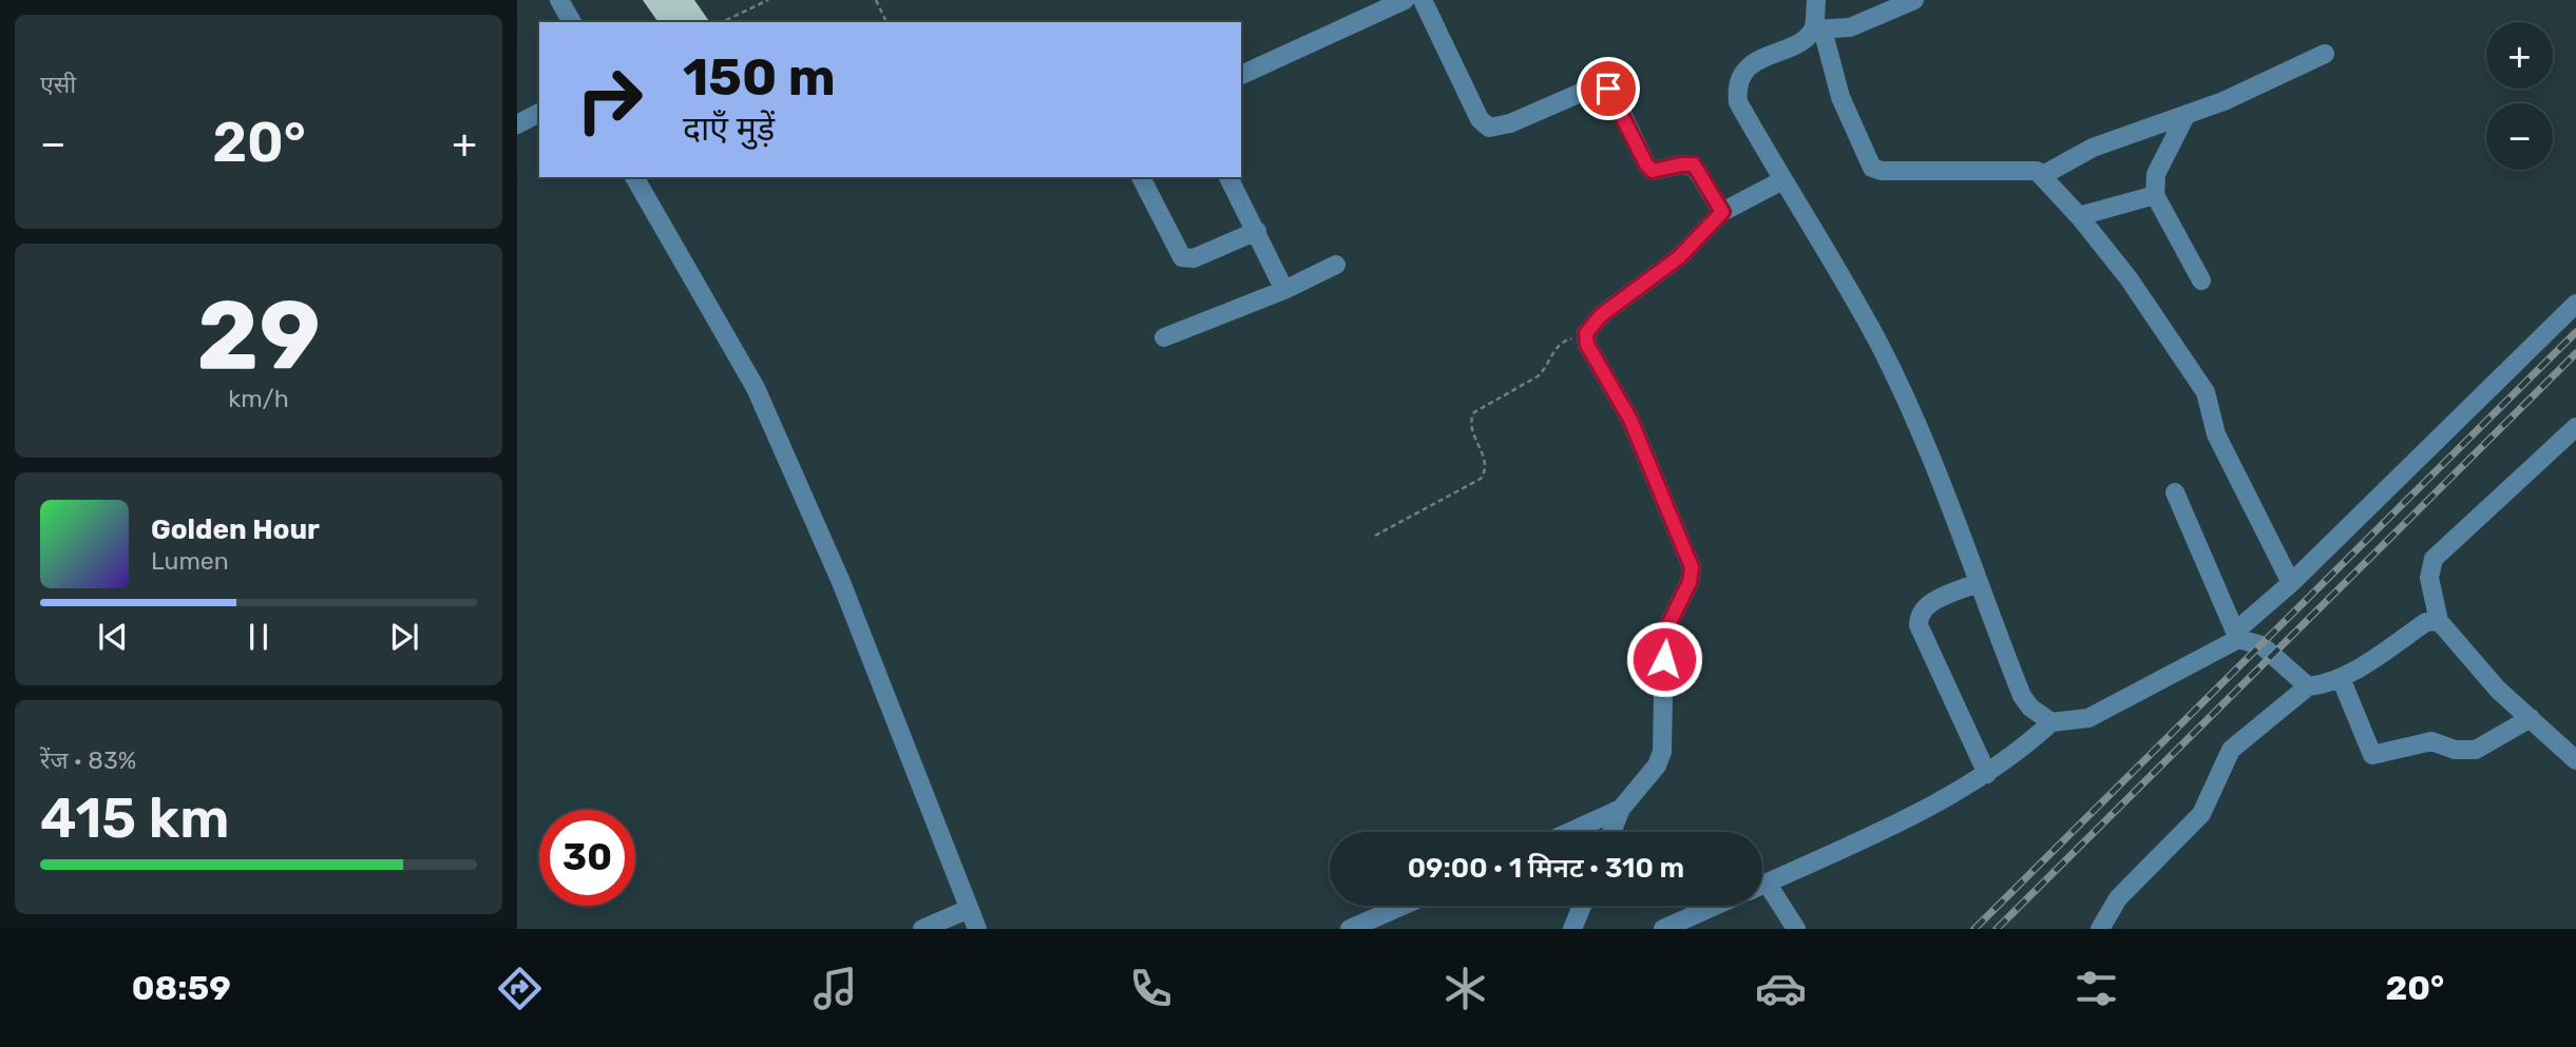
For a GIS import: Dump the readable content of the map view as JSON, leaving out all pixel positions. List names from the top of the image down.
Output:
{
  "page": {
    "tile": [
      "एसी",
      ["29", "km/h"],
      ["रेंज · 83%", "415 km"]
    ],
    "map_buttons": ["+", "−"],
    "turn": ["150 m", "दाएँ मुड़ें"],
    "heat": ["−", "20°", "+"],
    "song": ["Golden Hour", "Lumen"],
    "limit": "30",
    "trip": "09:00 · 1 मिनट · 310 m",
    "tabs": ["08:59", "20°"]
  }
}
